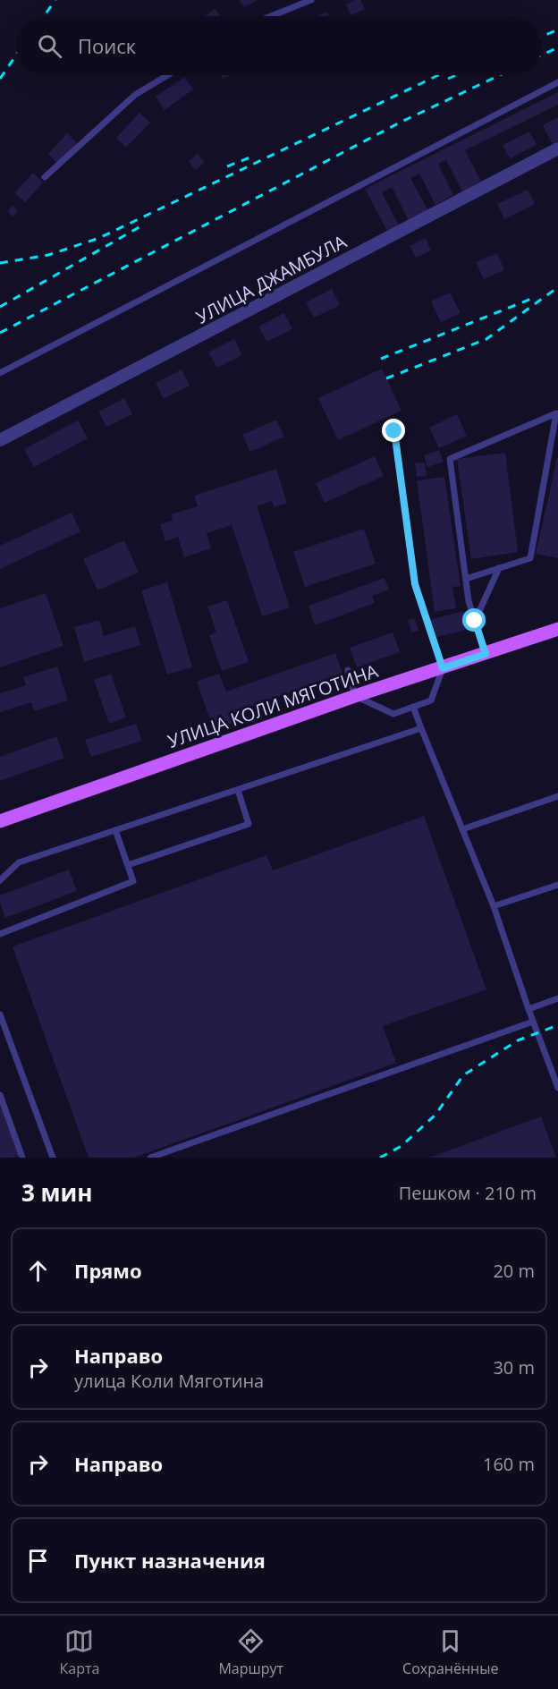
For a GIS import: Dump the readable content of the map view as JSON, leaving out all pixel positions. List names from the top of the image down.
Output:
{
  "streets": {
    "main road": ["УЛИЦА КОЛИ МЯГОТИНА"],
    "street": ["УЛИЦА ДЖАМБУЛА"]
  },
  "page": {
    "search": "Поиск",
    "heading": ["3 мин", "Пешком · 210 m"],
    "list": [
      ["Прямо", "20 m"],
      ["Направо", "улица Коли Мяготина", "30 m"],
      ["Направо", "160 m"],
      "Пункт назначения"
    ],
    "nav": ["Карта", "Маршрут", "Сохранённые"]
  }
}
